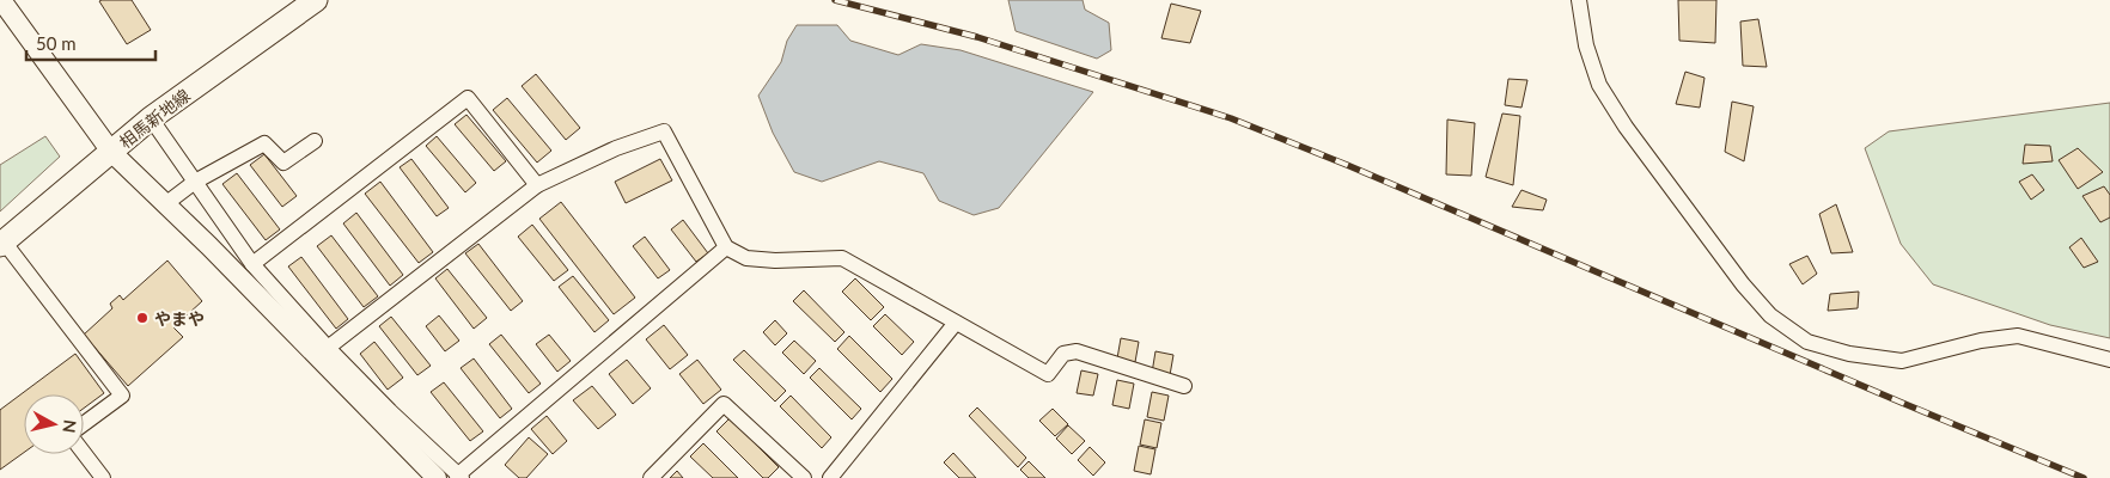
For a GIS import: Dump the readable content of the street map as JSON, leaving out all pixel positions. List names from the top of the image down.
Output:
{
  "streets": {
    "main road": ["相馬新地線"]
  },
  "places": ["やまや"],
  "scale_bar": "50 m",
  "north": "right"
}
